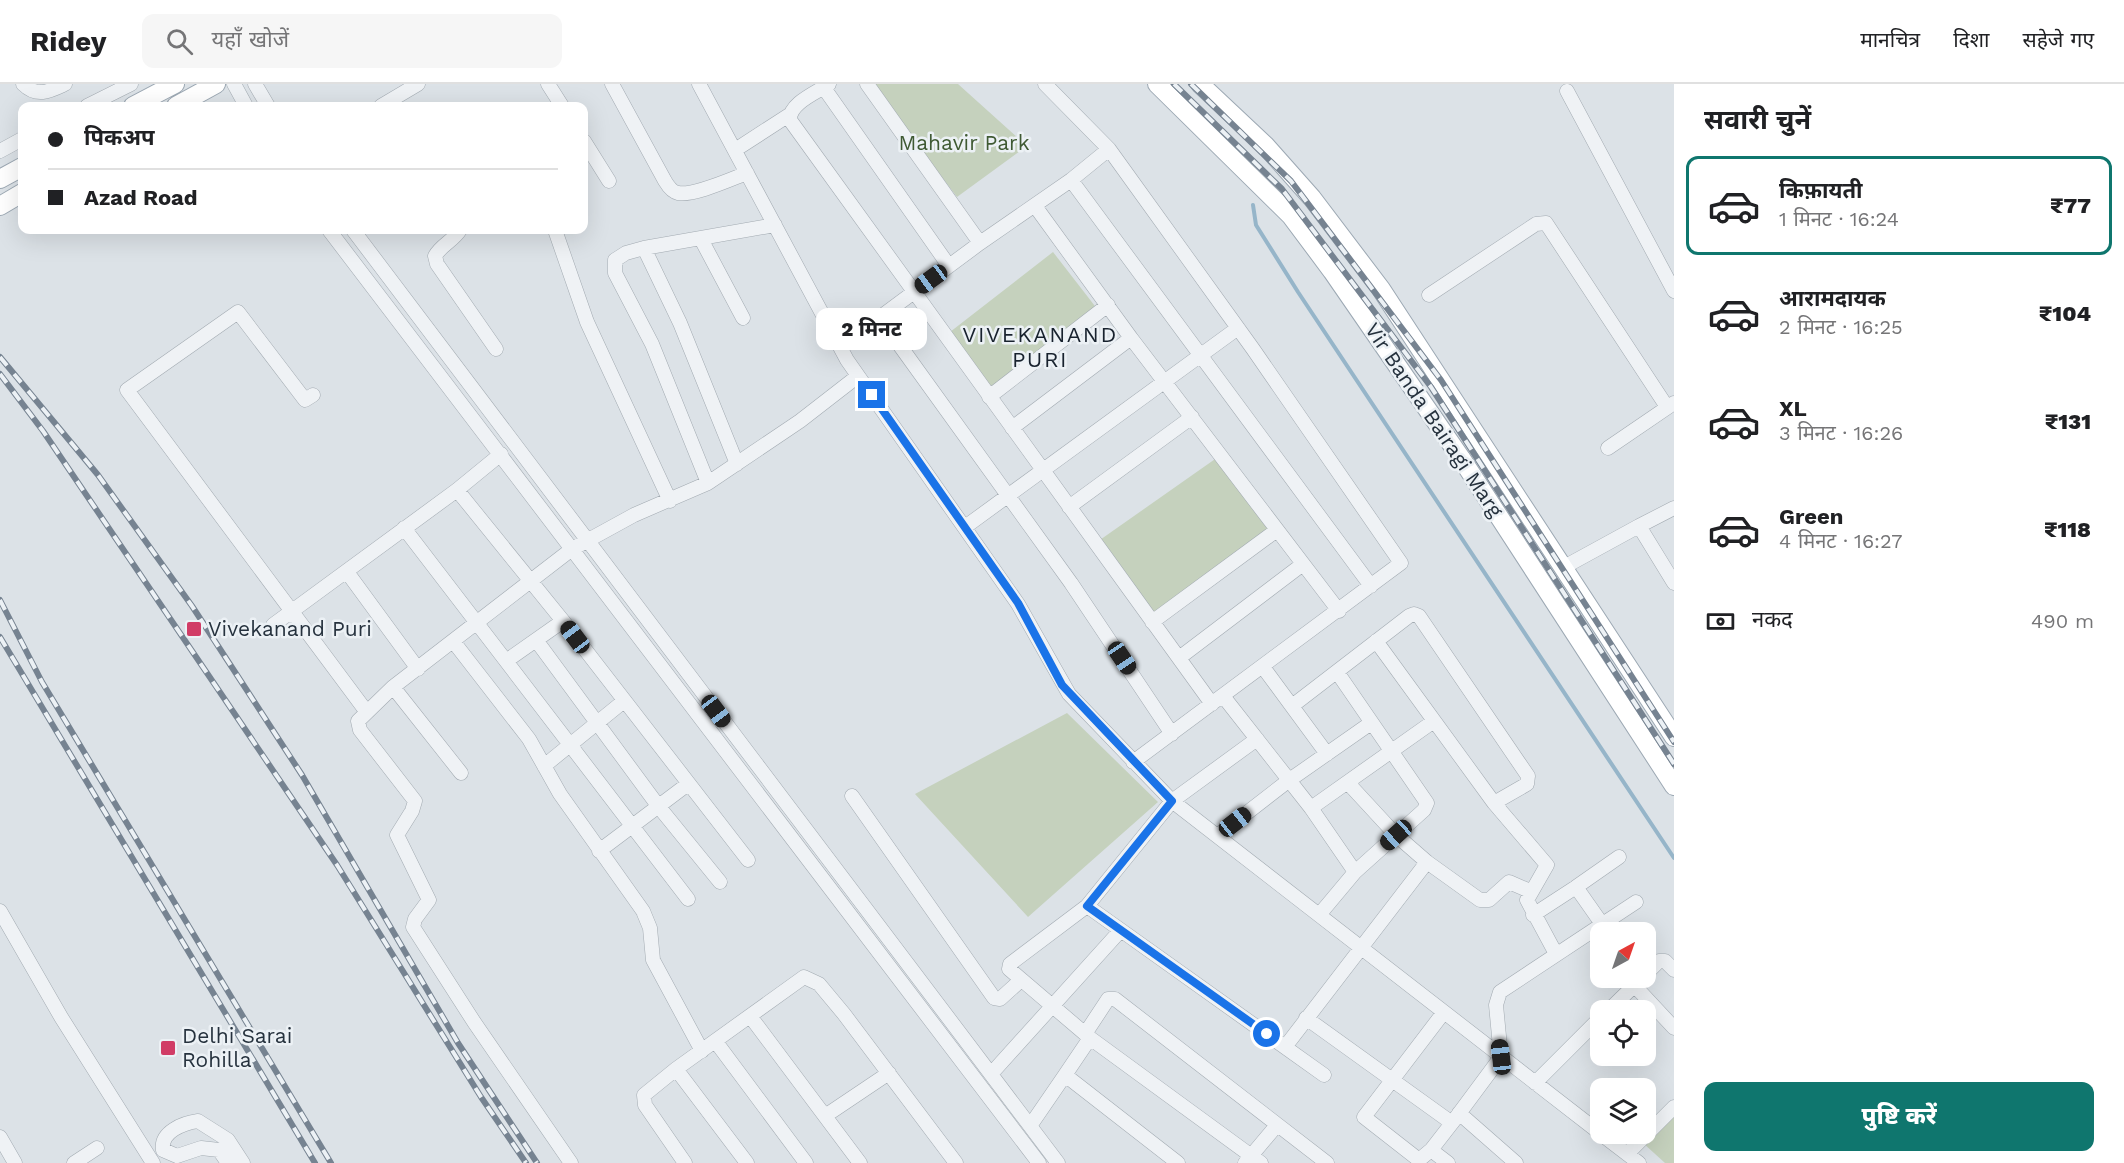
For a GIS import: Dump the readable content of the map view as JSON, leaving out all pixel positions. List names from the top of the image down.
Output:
{
  "streets": {
    "main road": ["Vir Banda Bairagi Marg"]
  },
  "districts": ["VIVEKANAND PURI"],
  "parks": ["Mahavir Park"],
  "places": {
    "transit": ["Vivekanand Puri", "Delhi Sarai Rohilla"]
  },
  "north": "top right",
  "page": {
    "header": "Ridey",
    "search": "यहाँ खोजें",
    "nav": ["मानचित्र", "दिशा", "सहेजे गए"],
    "heading": "सवारी चुनें",
    "banner": ["पिकअप", "Azad Road"],
    "list": [
      {
        "name": "किफ़ायती",
        "note": "1 मिनट · 16:24",
        "value": "₹77"
      },
      {
        "name": "आरामदायक",
        "note": "2 मिनट · 16:25",
        "value": "₹104"
      },
      {
        "name": "XL",
        "note": "3 मिनट · 16:26",
        "value": "₹131"
      },
      {
        "name": "Green",
        "note": "4 मिनट · 16:27",
        "value": "₹118"
      }
    ],
    "bubble": "2 मिनट",
    "pay": ["नकद", "490 m"],
    "buttons": "पुष्टि करें"
  }
}
